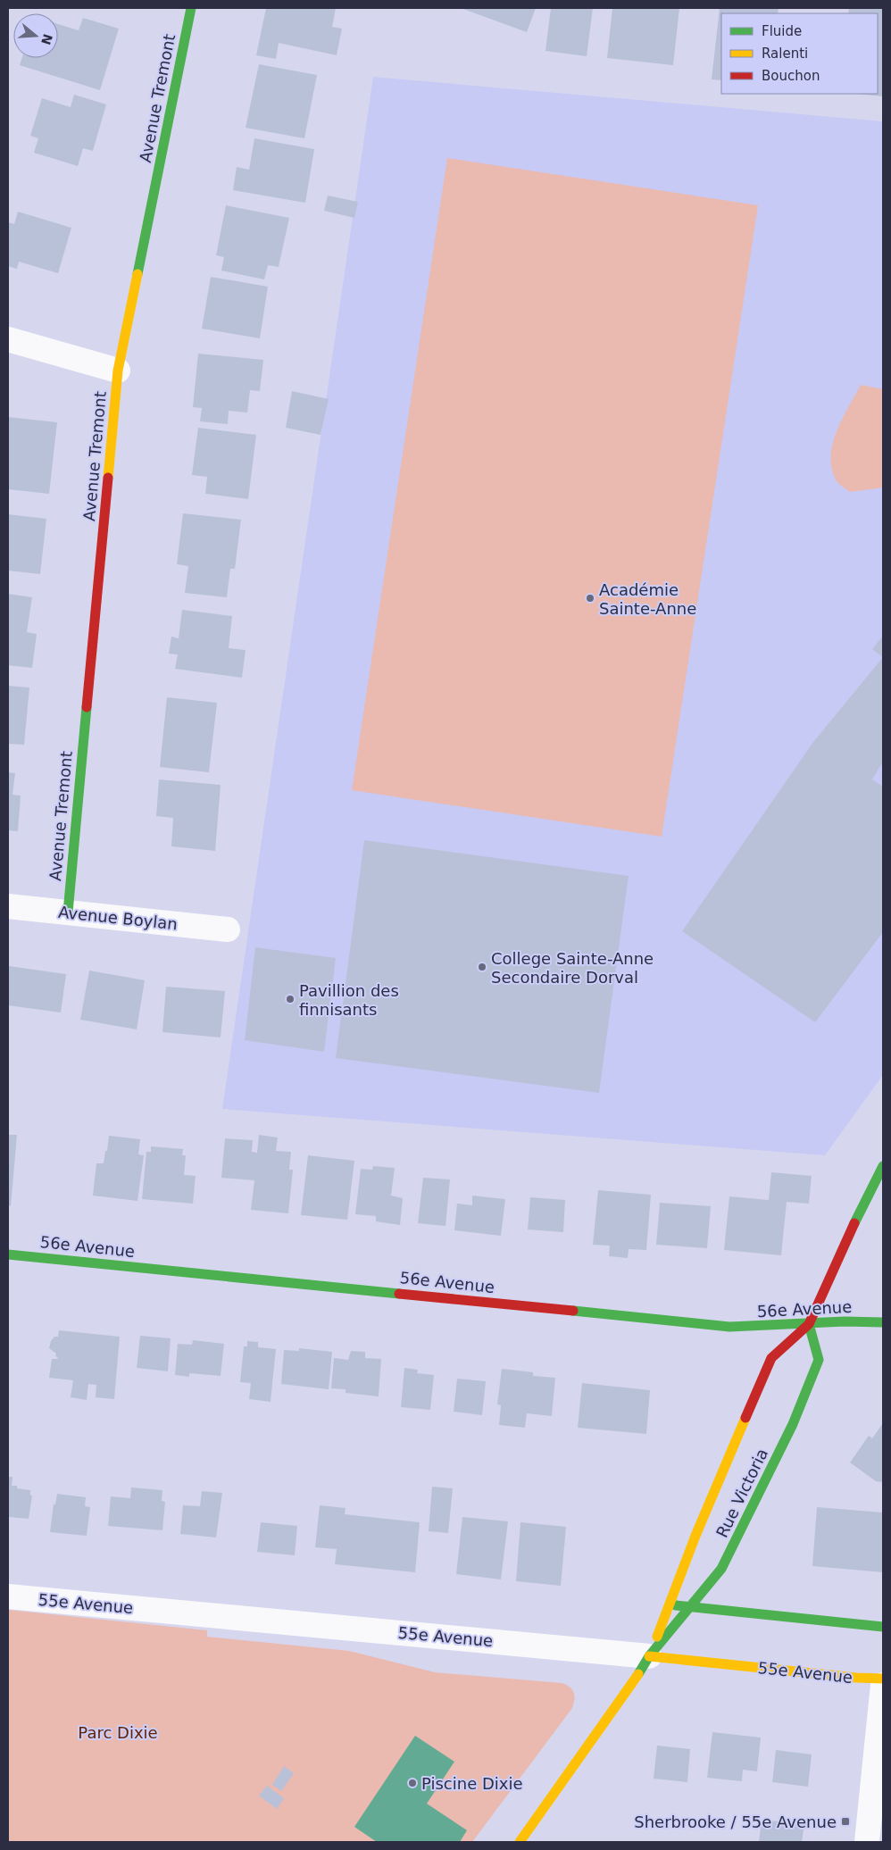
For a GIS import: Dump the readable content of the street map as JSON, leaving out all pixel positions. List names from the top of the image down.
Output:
{
  "streets": {
    "street": [
      "Avenue Tremont",
      "Avenue Boylan",
      "56e Avenue",
      "Rue Victoria",
      "55e Avenue"
    ]
  },
  "crossings": [
    ["Avenue Tremont", "Avenue Boylan"],
    ["56e Avenue", "Rue Victoria"],
    ["Rue Victoria", "55e Avenue"]
  ],
  "parks": ["Parc Dixie"],
  "places": {
    "other": [
      "Académie Sainte-Anne",
      "College Sainte-Anne Secondaire Dorval",
      "Pavillion des finnisants",
      "Piscine Dixie"
    ],
    "transit": ["Sherbrooke / 55e Avenue"]
  },
  "legend": ["Fluide", "Ralenti", "Bouchon"],
  "north": "right"
}
